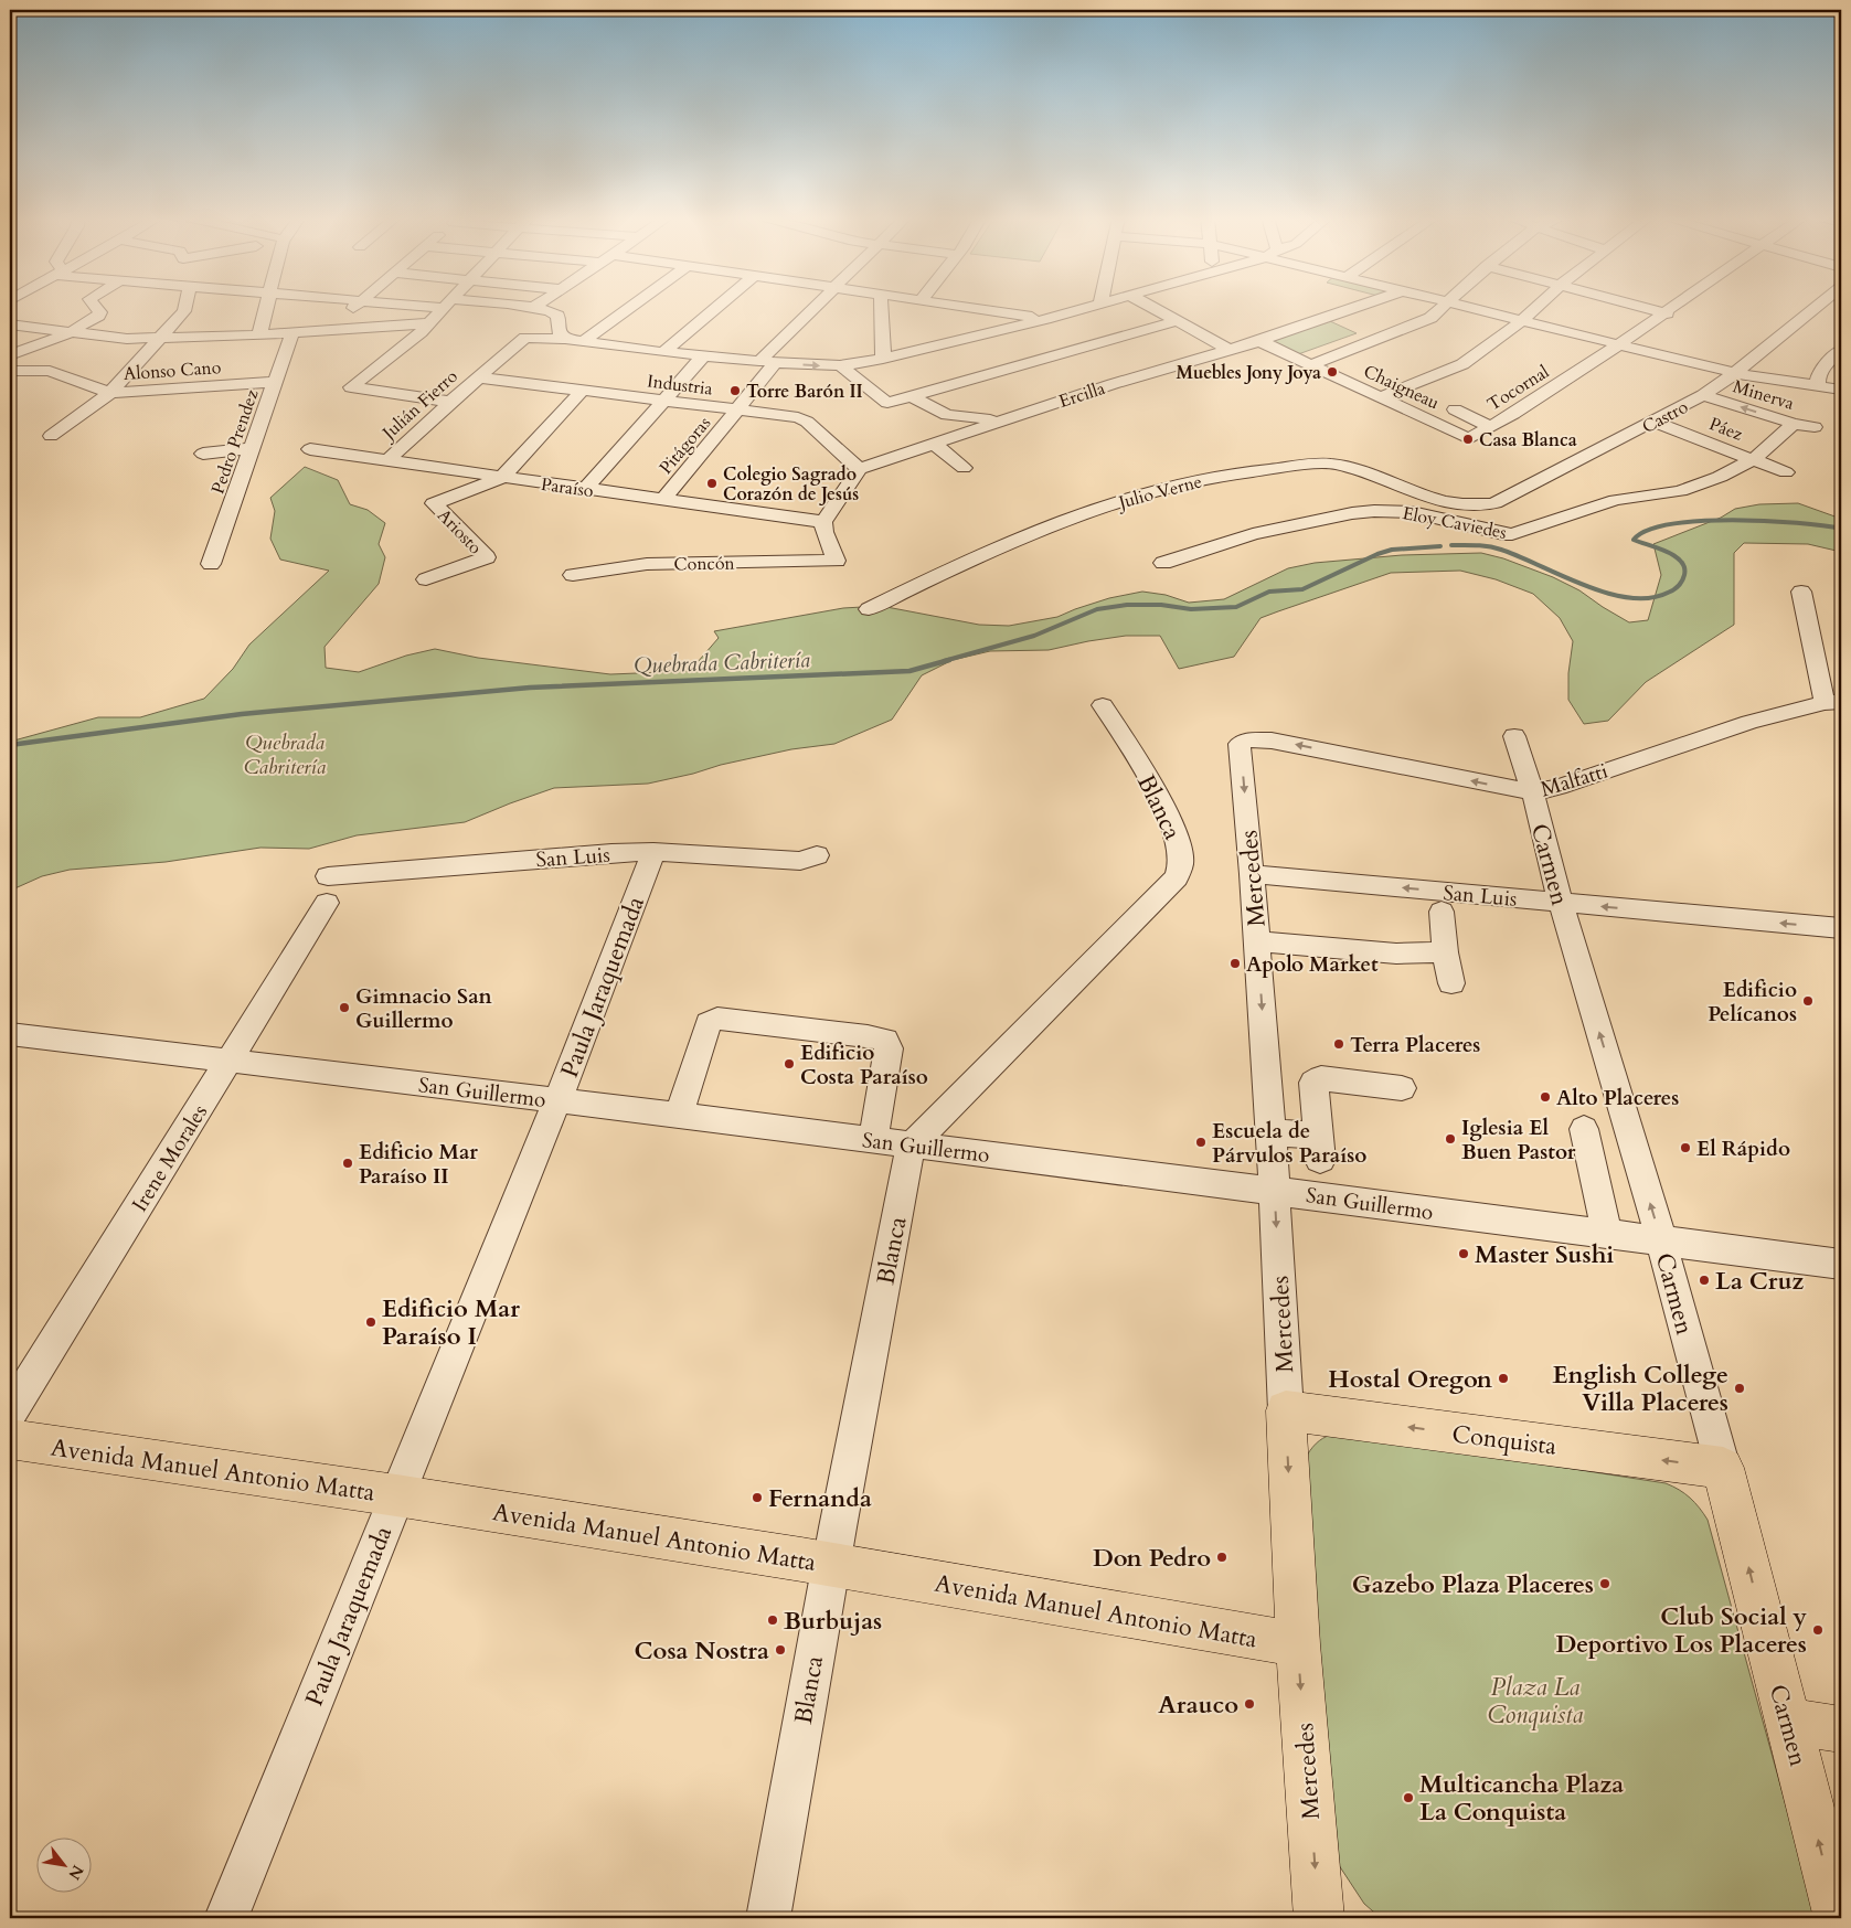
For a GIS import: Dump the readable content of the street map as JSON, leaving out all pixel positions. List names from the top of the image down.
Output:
{
  "streets": {
    "main road": [
      "Carmen",
      "Mercedes",
      "Conquista",
      "Avenida Manuel Antonio Matta"
    ],
    "street": [
      "Alonso Cano",
      "Industria",
      "Chaigneau",
      "Tocornal",
      "Ercilla",
      "Minerva",
      "Julián Fierro",
      "Castro",
      "Páez",
      "Pedro Prendez",
      "Pitágoras",
      "Paraíso",
      "Julio Verne",
      "Eloy Caviedes",
      "Ariosto",
      "Concón",
      "Malfatti",
      "Blanca",
      "San Luis",
      "Paula Jaraquemada",
      "San Guillermo",
      "Irene Morales"
    ]
  },
  "crossings": [
    ["Alonso Cano", "Pedro Prendez"],
    ["Industria", "Ercilla"],
    ["Industria", "Julián Fierro"],
    ["Industria", "Pitágoras"],
    ["Chaigneau", "Tocornal"],
    ["Chaigneau", "Ercilla"],
    ["Minerva", "Castro"],
    ["Minerva", "Eloy Caviedes"],
    ["Julián Fierro", "Paraíso"],
    ["Castro", "Páez"],
    ["Castro", "Julio Verne"],
    ["Páez", "Eloy Caviedes"],
    ["Pitágoras", "Paraíso"],
    ["Paraíso", "Ariosto"],
    ["Paraíso", "Concón"],
    ["Malfatti", "Carmen"],
    ["Malfatti", "Mercedes"],
    ["Blanca", "San Guillermo"],
    ["Blanca", "Avenida Manuel Antonio Matta"],
    ["San Luis", "Carmen"],
    ["San Luis", "Mercedes"],
    ["San Luis", "Paula Jaraquemada"],
    ["San Luis", "Irene Morales"],
    ["Carmen", "San Guillermo"],
    ["Carmen", "Conquista"],
    ["Mercedes", "San Guillermo"],
    ["Mercedes", "Conquista"],
    ["Mercedes", "Avenida Manuel Antonio Matta"],
    ["Paula Jaraquemada", "San Guillermo"],
    ["Paula Jaraquemada", "Avenida Manuel Antonio Matta"],
    ["San Guillermo", "Irene Morales"]
  ],
  "one_way": ["Carmen", "Mercedes", "Conquista"],
  "water": ["Quebrada Cabritería"],
  "parks": ["Quebrada Cabritería", "Plaza La Conquista"],
  "places": [
    "Muebles Jony Joya",
    "Torre Barón II",
    "Casa Blanca",
    "Colegio Sagrado Corazón de Jesús",
    "Apolo Market",
    "Edificio Pelícanos",
    "Gimnacio San Guillermo",
    "Terra Placeres",
    "Edificio Costa Paraíso",
    "Alto Placeres",
    "Iglesia El Buen Pastor",
    "Escuela de Párvulos Paraíso",
    "El Rápido",
    "Edificio Mar Paraíso II",
    "Master Sushi",
    "La Cruz",
    "Edificio Mar Paraíso I",
    "Hostal Oregon",
    "English College Villa Placeres",
    "Fernanda",
    "Don Pedro",
    "Gazebo Plaza Placeres",
    "Burbujas",
    "Club Social y Deportivo Los Placeres",
    "Cosa Nostra",
    "Arauco",
    "Multicancha Plaza La Conquista"
  ],
  "north": "bottom right"
}
